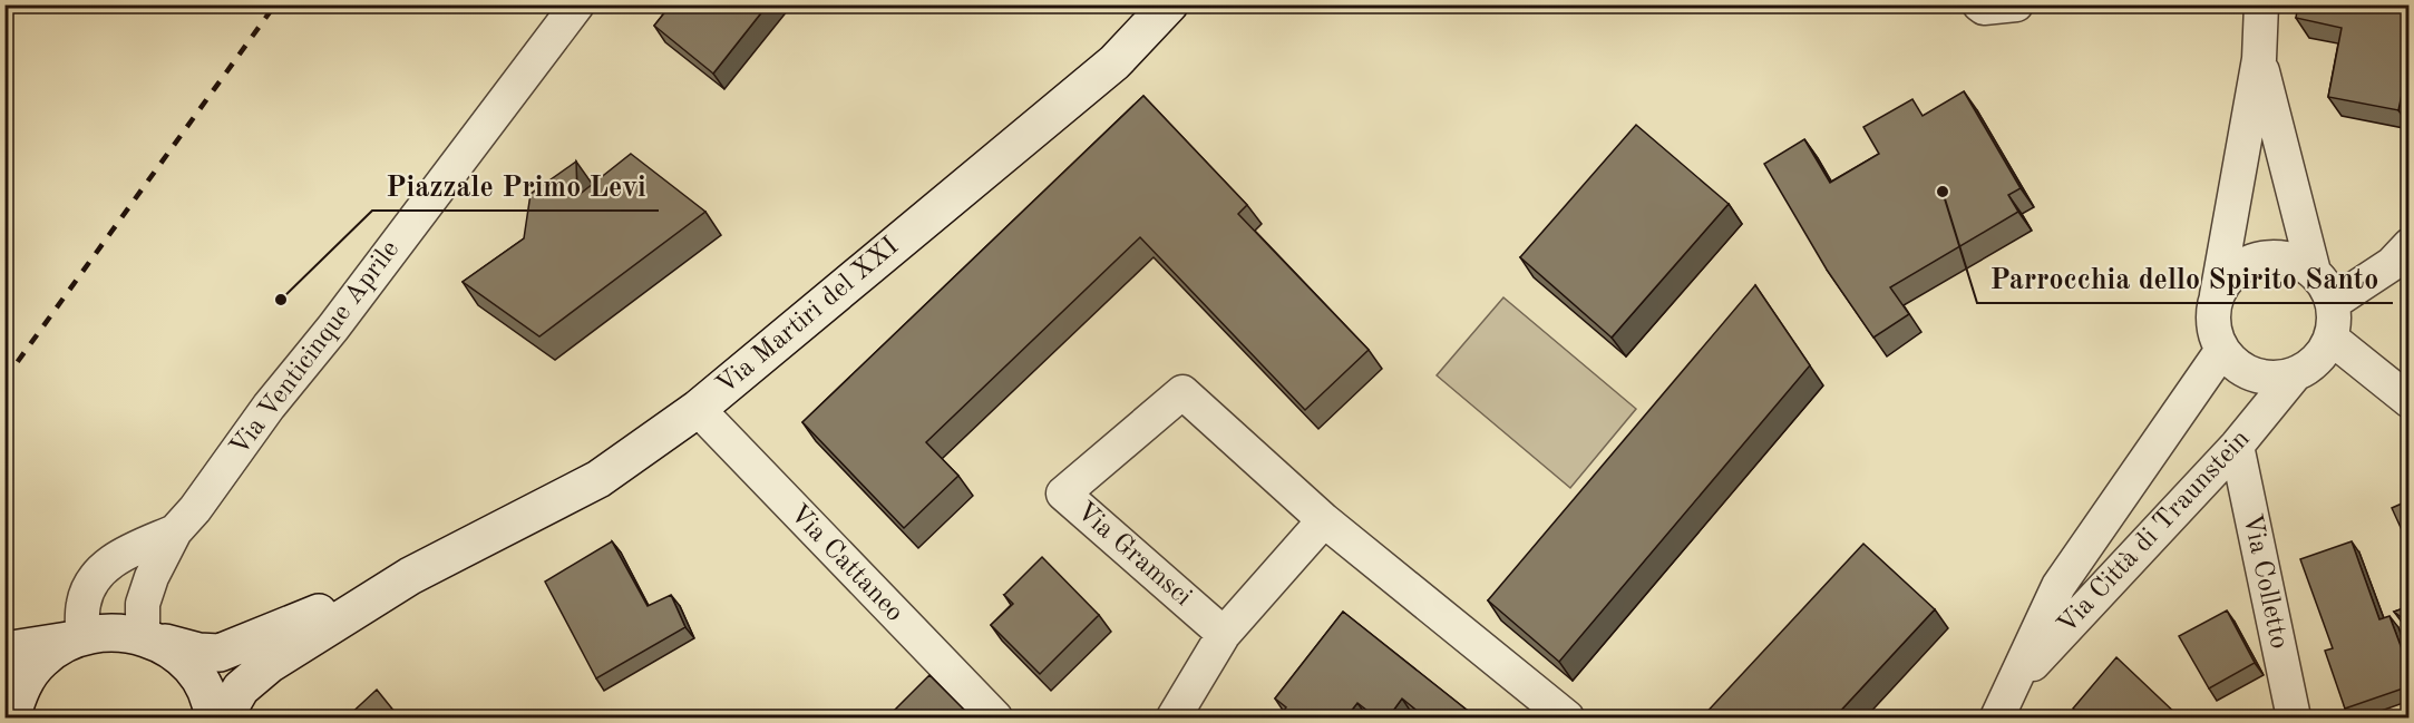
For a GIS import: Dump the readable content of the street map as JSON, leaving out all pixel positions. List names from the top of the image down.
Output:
{
  "streets": {
    "street": [
      "Via Martiri del XXI",
      "Via Venticinque Aprile",
      "Via Città di Traunstein",
      "Via Gramsci",
      "Via Cattaneo",
      "Via Colletto"
    ]
  },
  "crossings": [
    ["Via Martiri del XXI", "Via Cattaneo"],
    ["Via Città di Traunstein", "Via Colletto"]
  ],
  "places": ["Parrocchia dello Spirito Santo", "Piazzale Primo Levi"]
}
